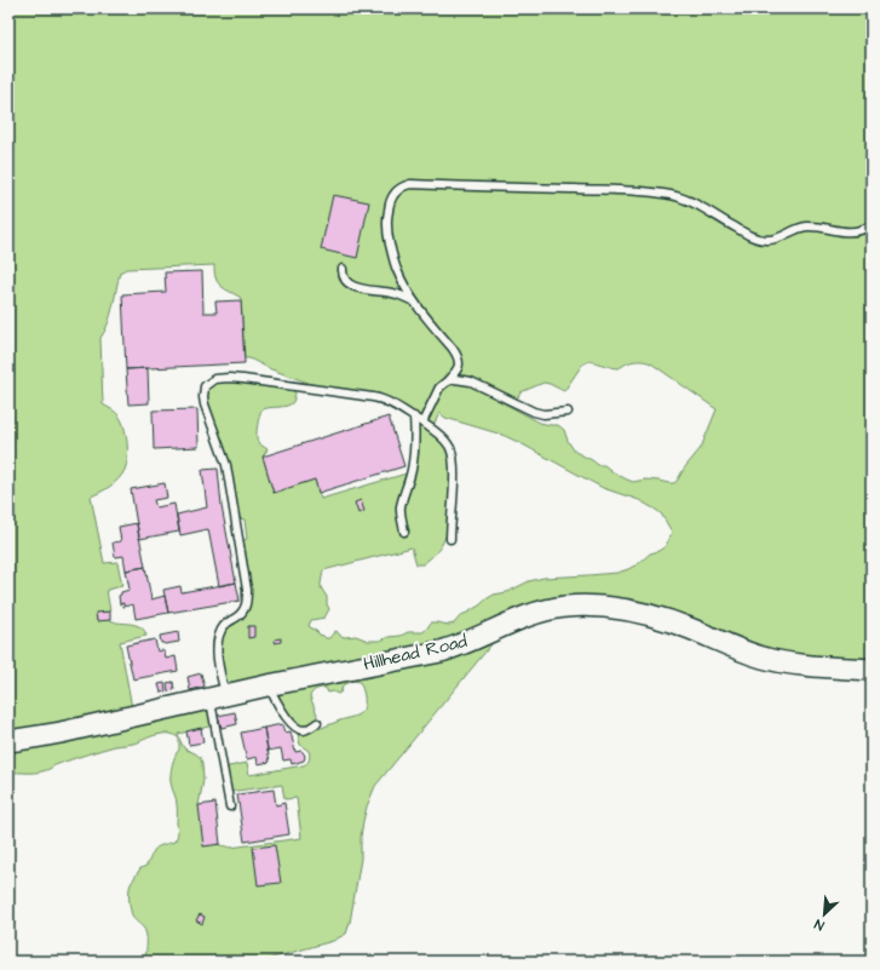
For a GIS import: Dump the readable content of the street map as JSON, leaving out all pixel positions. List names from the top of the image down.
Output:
{
  "streets": {
    "street": ["Hillhead Road"]
  },
  "north": "bottom left"
}
